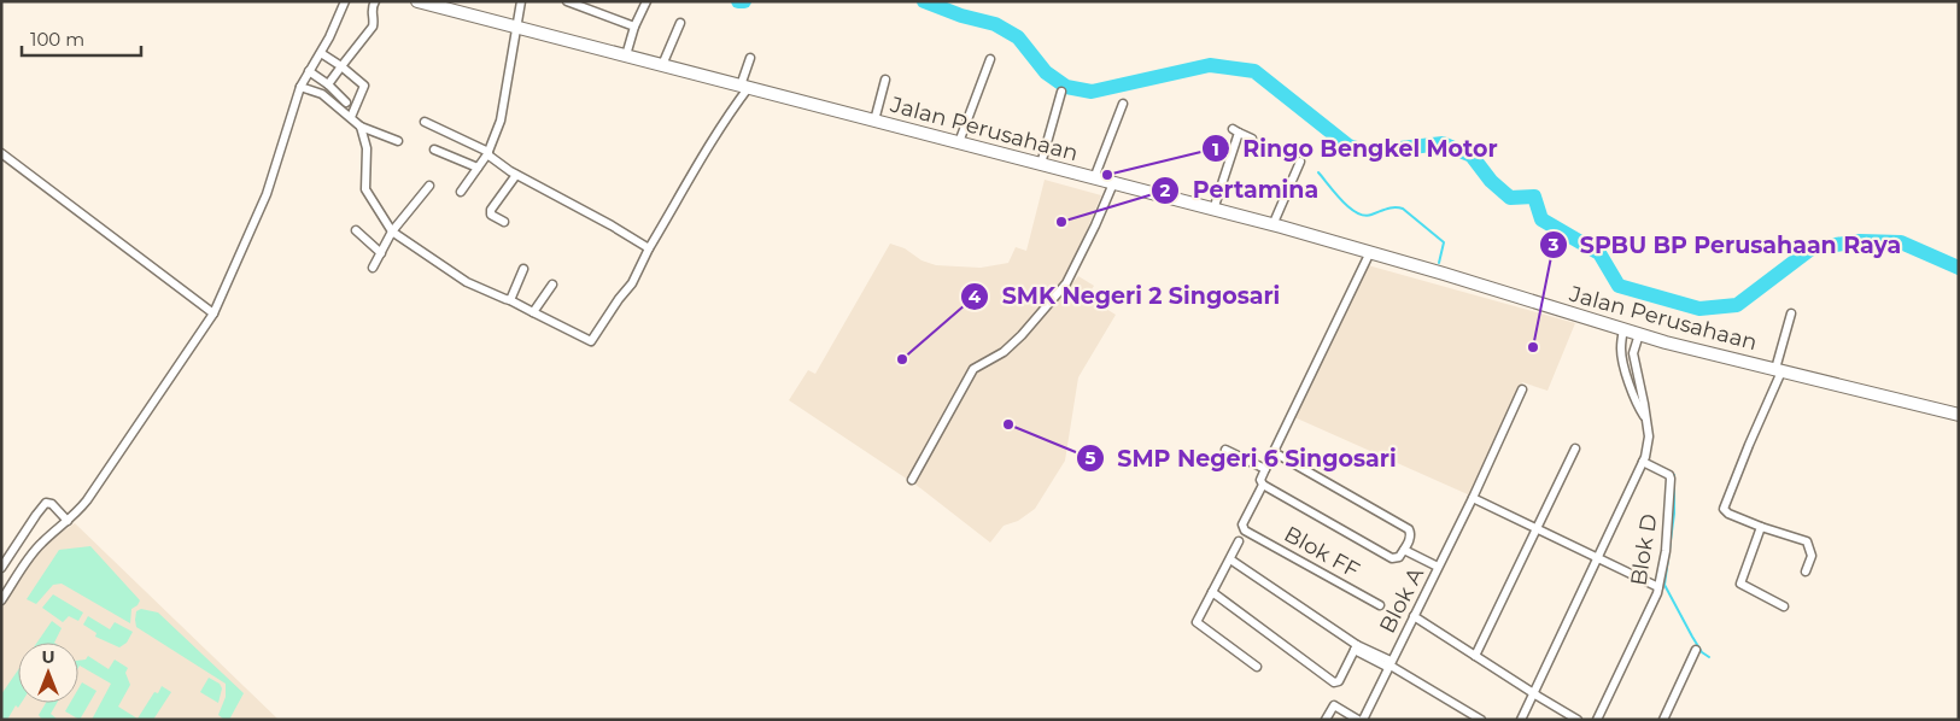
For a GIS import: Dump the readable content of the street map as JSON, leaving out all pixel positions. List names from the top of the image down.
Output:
{
  "streets": {
    "main road": ["Jalan Perusahaan"],
    "street": ["Blok D", "Blok FF", "Blok A"]
  },
  "places": [
    "Ringo Bengkel Motor",
    "Pertamina",
    "SPBU BP Perusahaan Raya",
    "SMK Negeri 2 Singosari",
    "SMP Negeri 6 Singosari"
  ],
  "scale_bar": "100 m",
  "north": "top"
}
